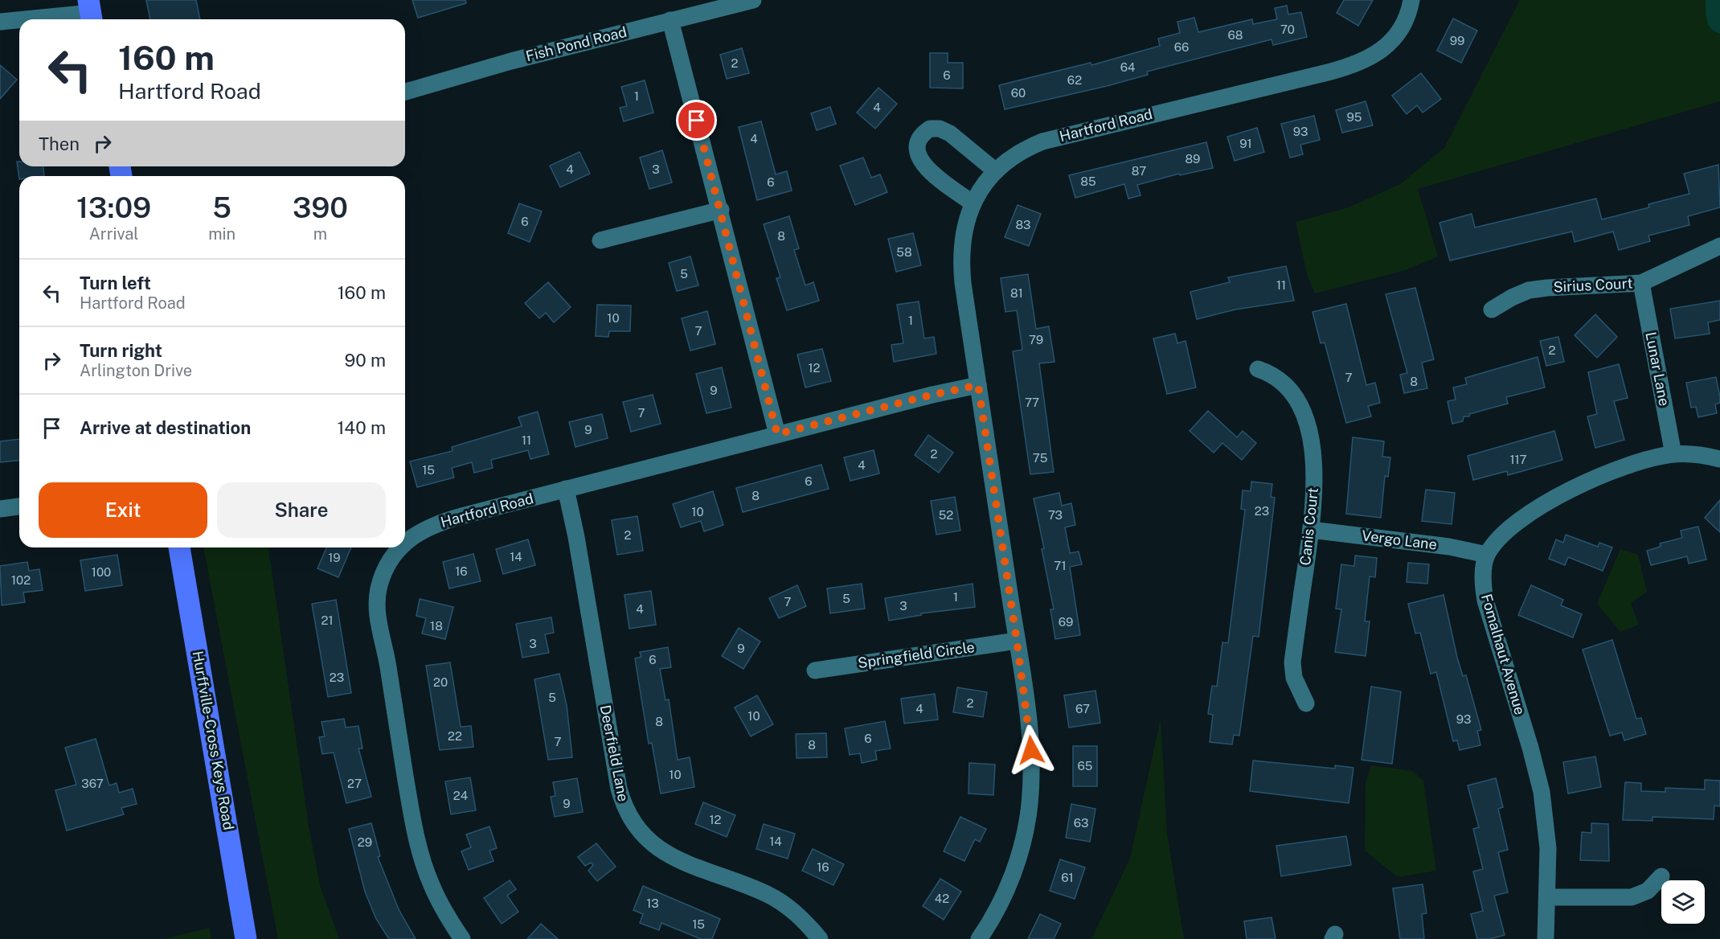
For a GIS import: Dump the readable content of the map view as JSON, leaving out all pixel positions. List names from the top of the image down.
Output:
{
  "streets": {
    "main road": ["Hurffville-Cross Keys Road"],
    "street": [
      "Fish Pond Road",
      "Hartford Road",
      "Sirius Court",
      "Lunar Lane",
      "Canis Court",
      "Vergo Lane",
      "Fomalhaut Avenue",
      "Springfield Circle",
      "Deerfield Lane"
    ]
  },
  "crossings": [
    ["Hartford Road", "Springfield Circle"],
    ["Hartford Road", "Deerfield Lane"],
    ["Sirius Court", "Lunar Lane"],
    ["Canis Court", "Vergo Lane"],
    ["Vergo Lane", "Fomalhaut Avenue"]
  ],
  "house_numbers": [
    "70",
    "68",
    "99",
    "66",
    "2",
    "64",
    "6",
    "62",
    "60",
    "1",
    "4",
    "95",
    "93",
    "4",
    "91",
    "89",
    "4",
    "3",
    "87",
    "85",
    "6",
    "6",
    "83",
    "8",
    "58",
    "5",
    "11",
    "81",
    "10",
    "1",
    "7",
    "79",
    "2",
    "12",
    "7",
    "8",
    "9",
    "77",
    "7",
    "9",
    "11",
    "2",
    "75",
    "117",
    "4",
    "15",
    "6",
    "8",
    "23",
    "10",
    "52",
    "73",
    "2",
    "14",
    "19",
    "71",
    "16",
    "100",
    "102",
    "1",
    "5",
    "7",
    "3",
    "4",
    "21",
    "69",
    "18",
    "3",
    "9",
    "6",
    "23",
    "20",
    "5",
    "2",
    "4",
    "67",
    "10",
    "93",
    "8",
    "22",
    "6",
    "7",
    "8",
    "65",
    "10",
    "367",
    "27",
    "24",
    "9",
    "12",
    "63",
    "14",
    "29",
    "16",
    "61",
    "42",
    "13",
    "15"
  ],
  "page": {
    "turn": ["160 m", "Hartford Road"],
    "then": "Then",
    "eta": [
      "13:09",
      "Arrival",
      "5",
      "min",
      "390",
      "m"
    ],
    "list": [
      {
        "name": "Turn left",
        "note": "Hartford Road",
        "value": "160 m"
      },
      {
        "name": "Turn right",
        "note": "Arlington Drive",
        "value": "90 m"
      },
      {
        "name": "Arrive at destination",
        "value": "140 m"
      }
    ],
    "buttons": ["Exit", "Share"]
  }
}
